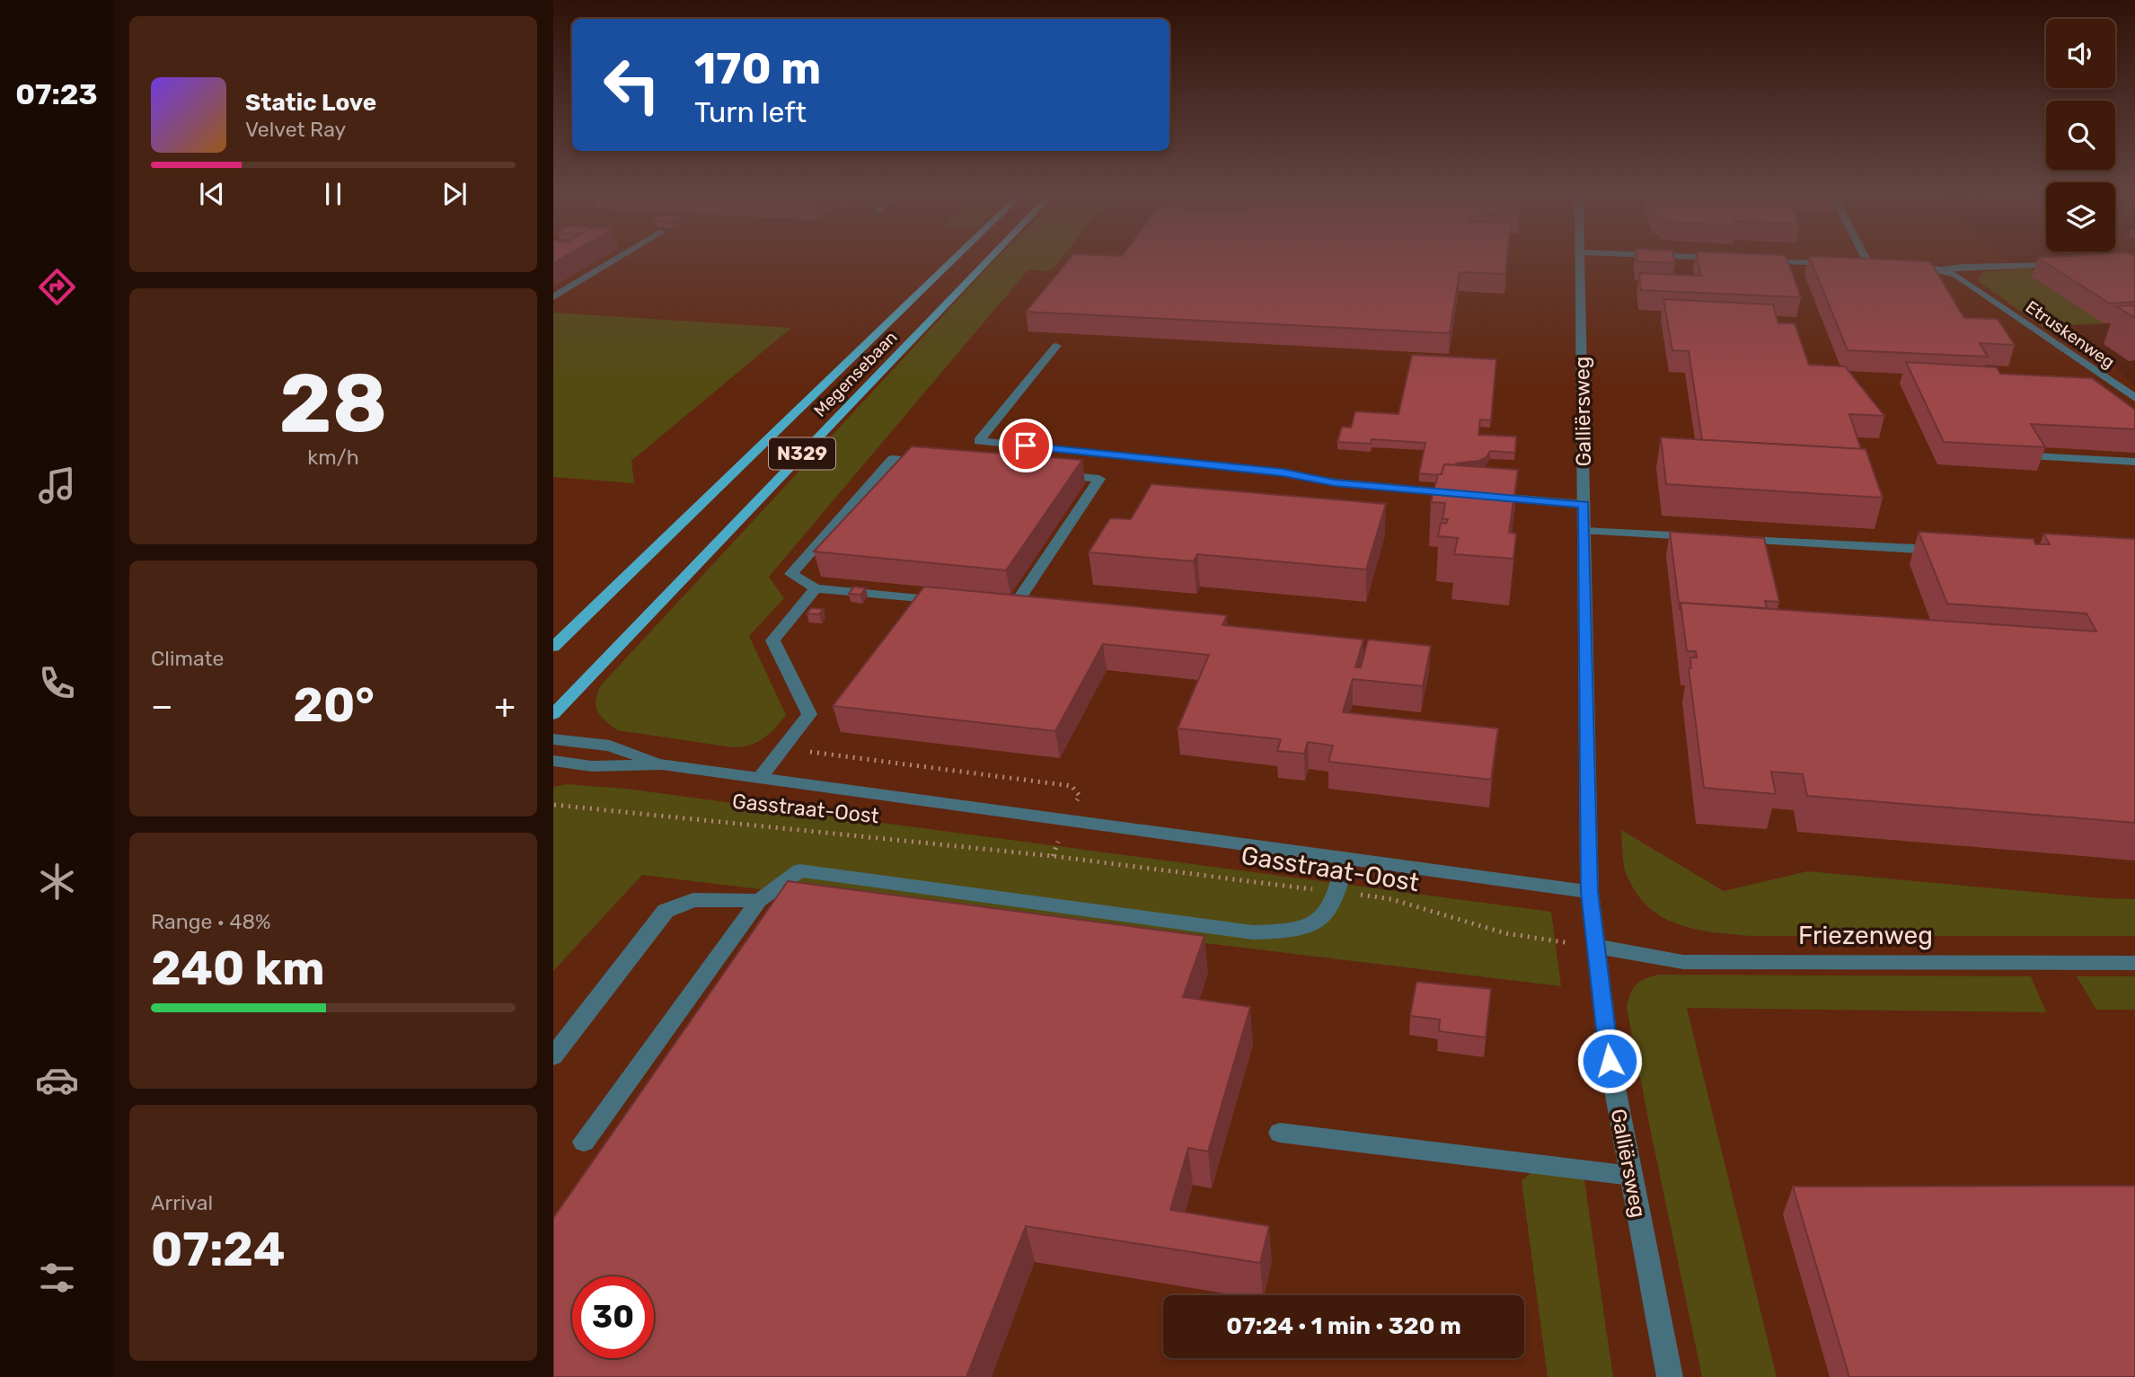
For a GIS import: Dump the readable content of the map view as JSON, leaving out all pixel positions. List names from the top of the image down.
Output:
{
  "streets": {
    "main road": ["Megensebaan", "N329"],
    "street": [
      "Etruskenweg",
      "Galliërsweg",
      "Gasstraat-Oost",
      "Friezenweg"
    ]
  },
  "crossings": [
    ["Galliërsweg", "Gasstraat-Oost"],
    ["Galliërsweg", "Friezenweg"],
    ["Gasstraat-Oost", "Friezenweg"]
  ],
  "page": {
    "tabs": "07:23",
    "turn": ["170 m", "Turn left"],
    "song": ["Static Love", "Velvet Ray"],
    "tile": [
      ["28", "km/h"],
      "Climate",
      ["Range · 48%", "240 km"],
      ["Arrival", "07:24"]
    ],
    "heat": ["−", "20°", "+"],
    "limit": "30",
    "trip": "07:24 · 1 min · 320 m"
  }
}
